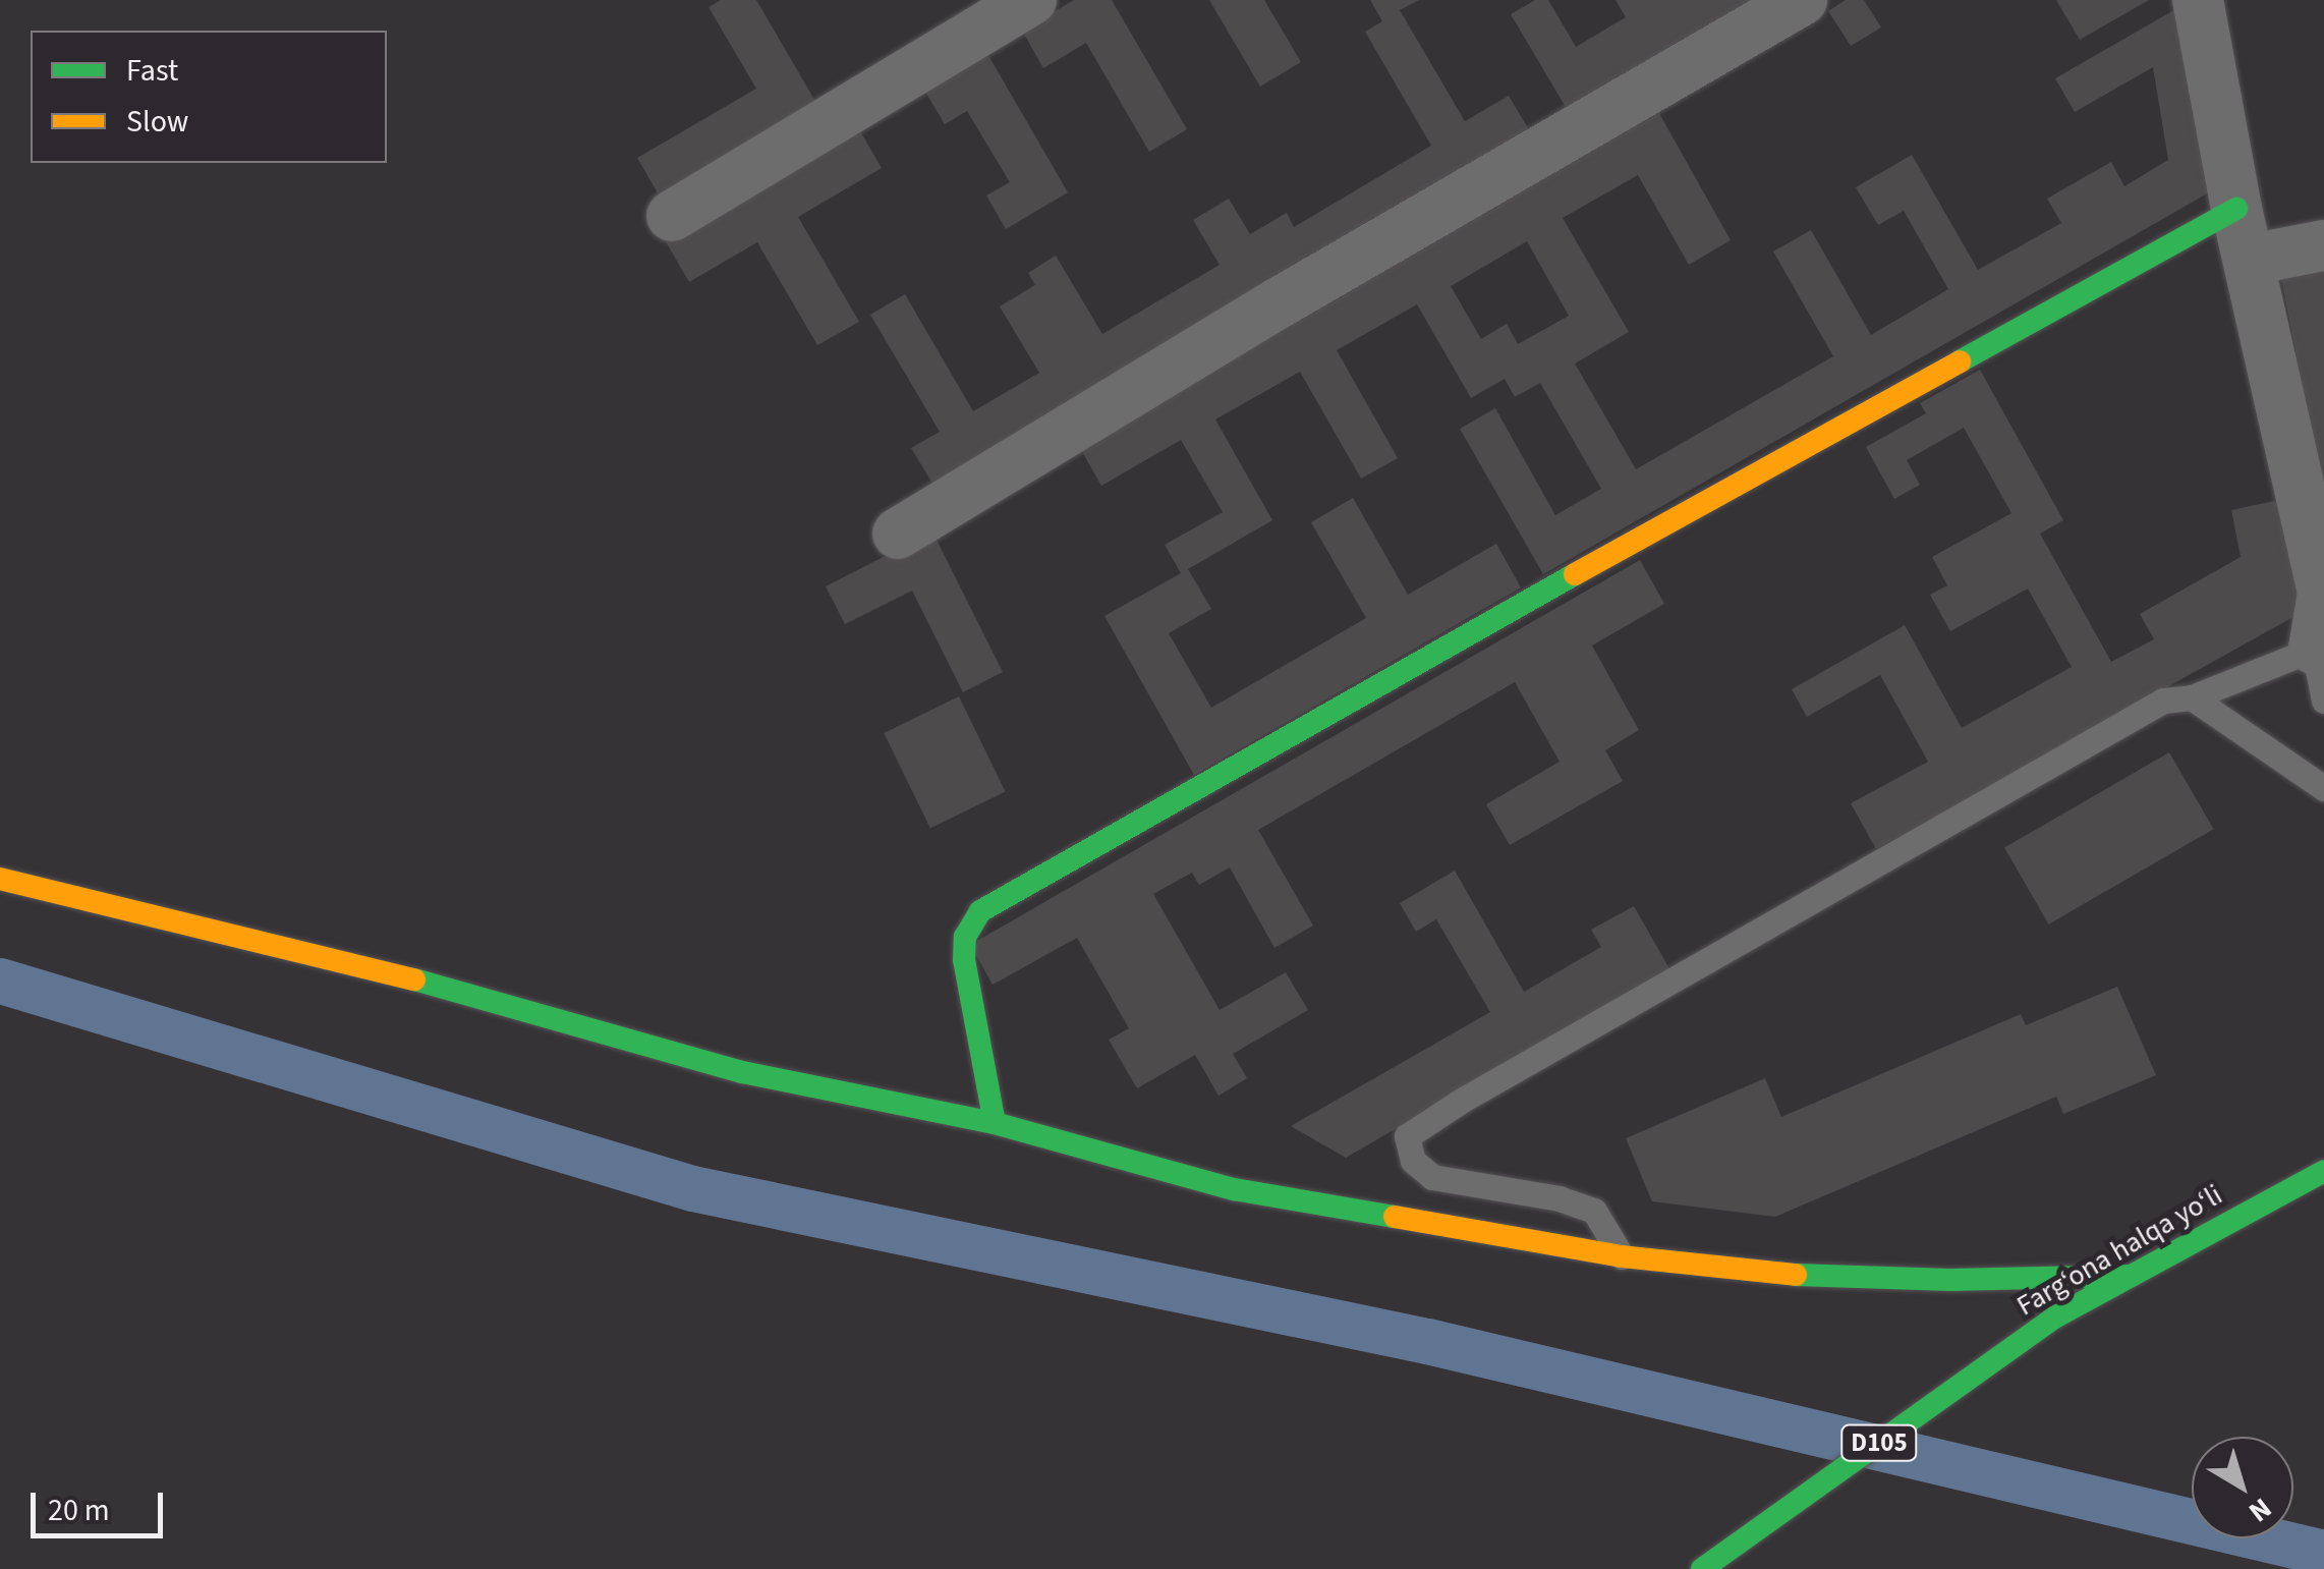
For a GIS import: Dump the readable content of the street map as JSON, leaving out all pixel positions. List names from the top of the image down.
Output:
{
  "streets": {
    "main road": ["Farg‘ona halqa yo‘li", "D105"]
  },
  "legend": ["Fast", "Slow"],
  "scale_bar": "20 m",
  "north": "bottom right"
}
